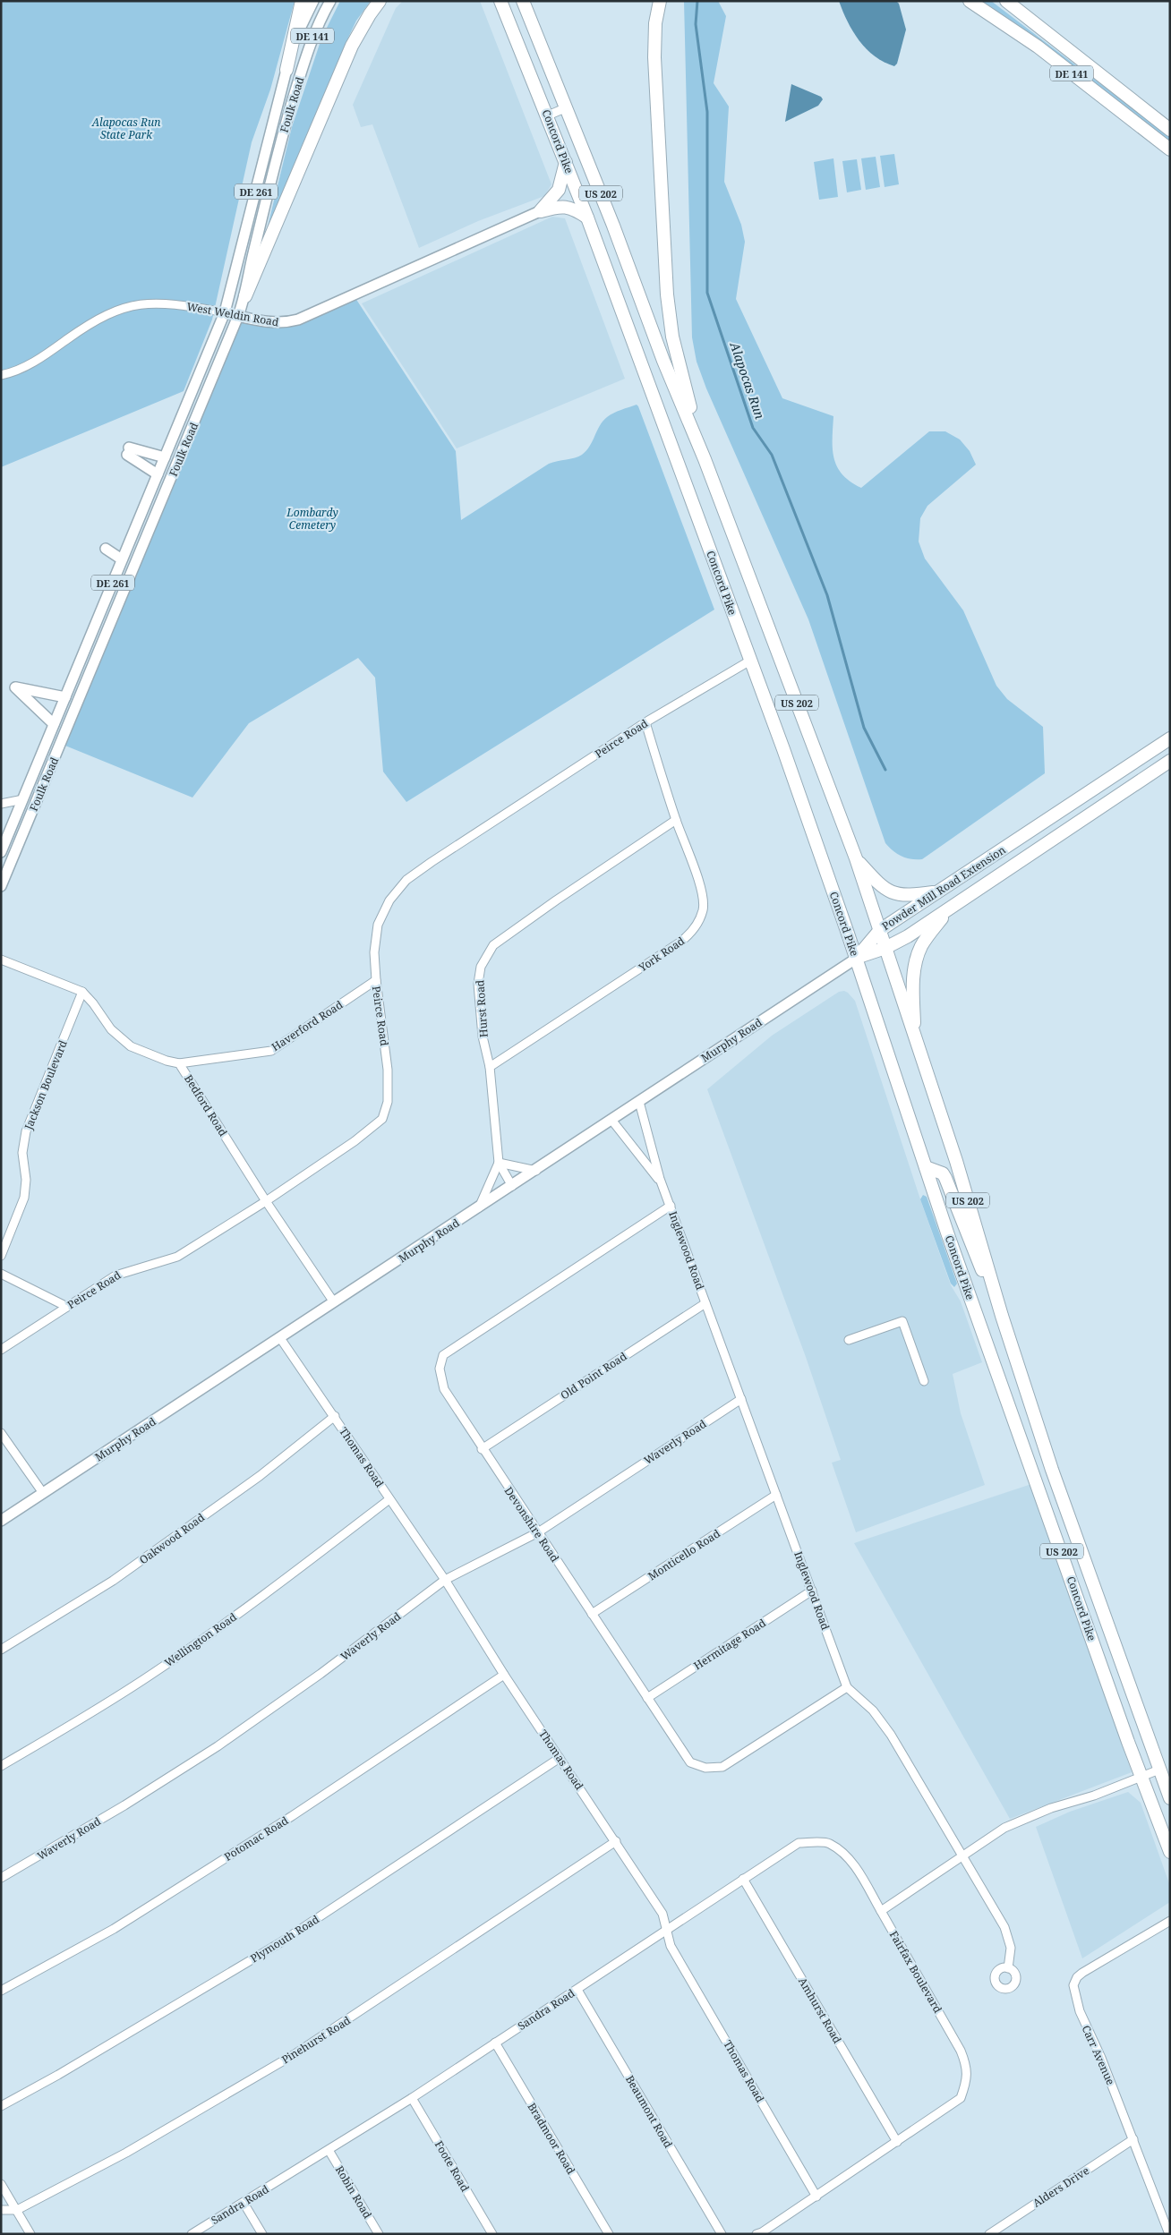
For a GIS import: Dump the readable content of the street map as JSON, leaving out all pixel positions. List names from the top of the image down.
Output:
{
  "streets": {
    "highway": [
      "DE 141",
      "Concord Pike",
      "US 202",
      "Powder Mill Road Extension"
    ],
    "main road": [
      "Foulk Road",
      "DE 261",
      "West Weldin Road",
      "Murphy Road"
    ],
    "street": [
      "Peirce Road",
      "York Road",
      "Hurst Road",
      "Haverford Road",
      "Jackson Boulevard",
      "Bedford Road",
      "Inglewood Road",
      "Old Point Road",
      "Waverly Road",
      "Thomas Road",
      "Devonshire Road",
      "Oakwood Road",
      "Monticello Road",
      "Wellington Road",
      "Hermitage Road",
      "Potomac Road",
      "Plymouth Road",
      "Fairfax Boulevard",
      "Sandra Road",
      "Amhurst Road",
      "Pinehurst Road",
      "Carr Avenue",
      "Beaumont Road",
      "Bradmoor Road",
      "Foote Road",
      "Alders Drive",
      "Robin Road"
    ]
  },
  "crossings": [
    ["Foulk Road", "West Weldin Road"],
    ["Concord Pike", "Peirce Road"],
    ["Concord Pike", "Powder Mill Road Extension"],
    ["Concord Pike", "Murphy Road"],
    ["Peirce Road", "York Road"],
    ["Peirce Road", "Haverford Road"],
    ["Peirce Road", "Bedford Road"],
    ["Powder Mill Road Extension", "Murphy Road"],
    ["York Road", "Hurst Road"],
    ["Hurst Road", "Murphy Road"],
    ["Haverford Road", "Bedford Road"],
    ["Murphy Road", "Bedford Road"],
    ["Murphy Road", "Inglewood Road"],
    ["Murphy Road", "Thomas Road"],
    ["Jackson Boulevard", "Bedford Road"],
    ["Inglewood Road", "Old Point Road"],
    ["Inglewood Road", "Waverly Road"],
    ["Inglewood Road", "Devonshire Road"],
    ["Inglewood Road", "Monticello Road"],
    ["Inglewood Road", "Hermitage Road"],
    ["Old Point Road", "Devonshire Road"],
    ["Waverly Road", "Thomas Road"],
    ["Waverly Road", "Devonshire Road"],
    ["Thomas Road", "Oakwood Road"],
    ["Thomas Road", "Wellington Road"],
    ["Thomas Road", "Potomac Road"],
    ["Thomas Road", "Plymouth Road"],
    ["Thomas Road", "Fairfax Boulevard"],
    ["Thomas Road", "Sandra Road"],
    ["Thomas Road", "Pinehurst Road"],
    ["Devonshire Road", "Monticello Road"],
    ["Devonshire Road", "Hermitage Road"],
    ["Fairfax Boulevard", "Sandra Road"],
    ["Fairfax Boulevard", "Amhurst Road"],
    ["Sandra Road", "Amhurst Road"],
    ["Sandra Road", "Beaumont Road"],
    ["Sandra Road", "Bradmoor Road"],
    ["Sandra Road", "Foote Road"],
    ["Sandra Road", "Robin Road"],
    ["Carr Avenue", "Alders Drive"]
  ],
  "water": ["Alapocas Run"],
  "parks": ["Alapocas Run State Park", "Lombardy Cemetery"]
}
